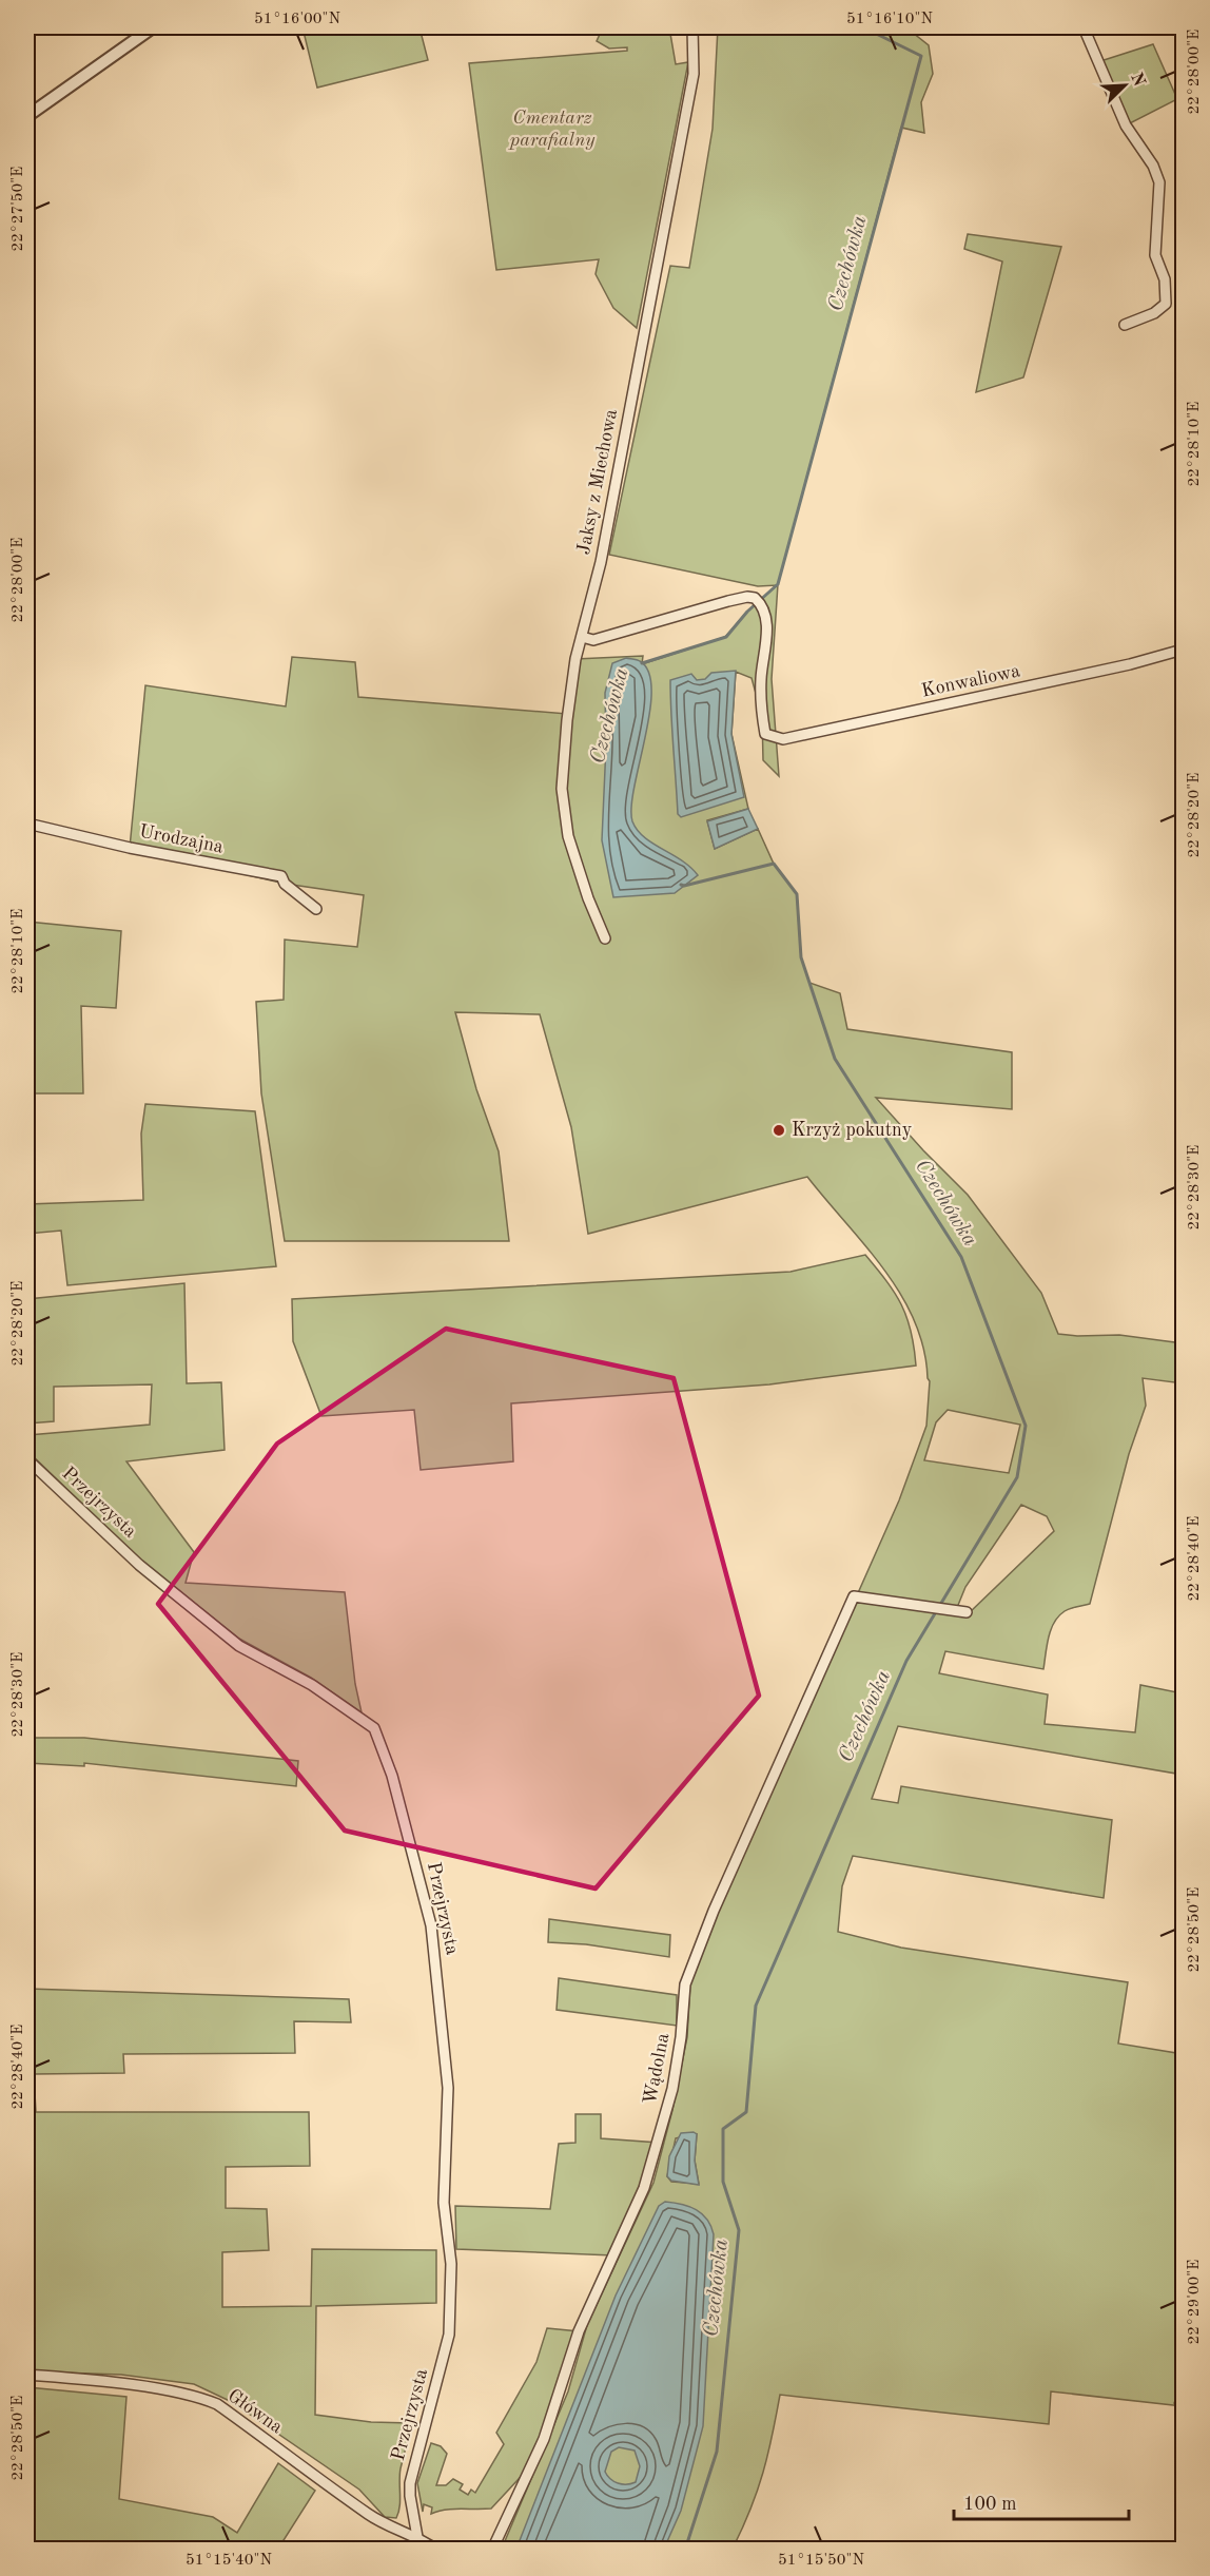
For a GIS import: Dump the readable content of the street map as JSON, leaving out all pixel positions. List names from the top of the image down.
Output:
{
  "streets": {
    "street": [
      "Jaksy z Miechowa",
      "Konwaliowa",
      "Urodzajna",
      "Przejrzysta",
      "Wądolna",
      "Główna"
    ]
  },
  "crossings": [
    ["Jaksy z Miechowa", "Konwaliowa"],
    ["Przejrzysta", "Główna"]
  ],
  "water": ["Czechówka"],
  "parks": ["Cmentarz parafialny"],
  "places": ["Krzyż pokutny"],
  "scale_bar": "100 m",
  "north": "top right",
  "coordinates": [
    "51°16'00\"N",
    "51°16'10\"N",
    "22°28'00\"E",
    "22°27'50\"E",
    "22°28'10\"E",
    "22°28'20\"E",
    "22°28'30\"E",
    "22°28'40\"E",
    "22°28'50\"E",
    "22°29'00\"E",
    "51°15'40\"N",
    "51°15'50\"N"
  ]
}
